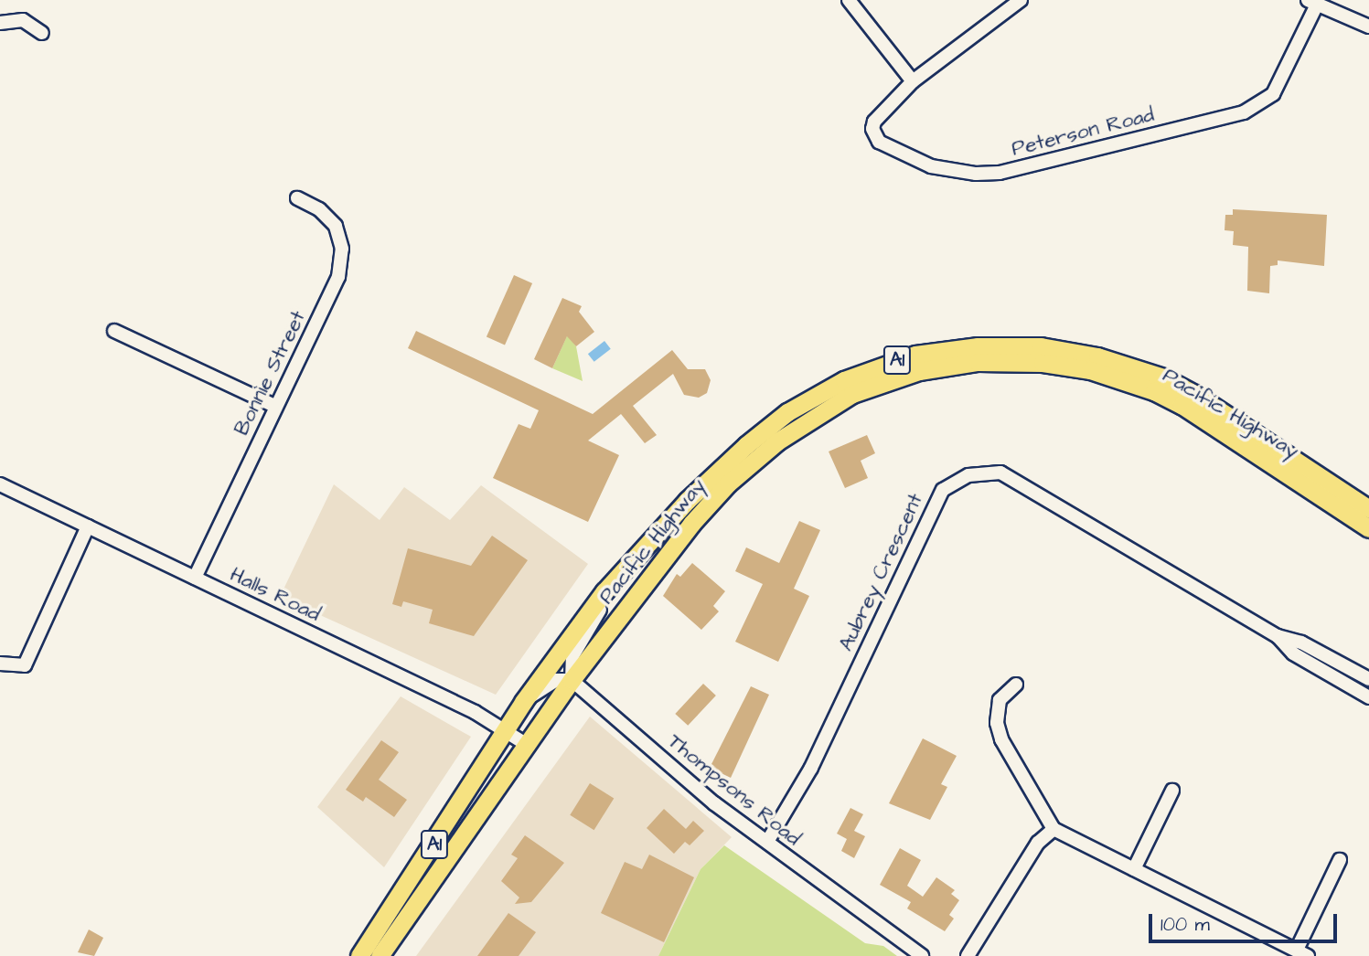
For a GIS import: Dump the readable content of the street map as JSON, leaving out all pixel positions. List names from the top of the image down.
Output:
{
  "streets": {
    "highway": ["A1", "Pacific Highway"],
    "street": [
      "Peterson Road",
      "Bonnie Street",
      "Aubrey Crescent",
      "Halls Road",
      "Thompsons Road"
    ]
  },
  "crossings": [
    ["Bonnie Street", "Halls Road"],
    ["Pacific Highway", "Halls Road"],
    ["Pacific Highway", "Thompsons Road"],
    ["Aubrey Crescent", "Thompsons Road"]
  ],
  "scale_bar": "100 m"
}
